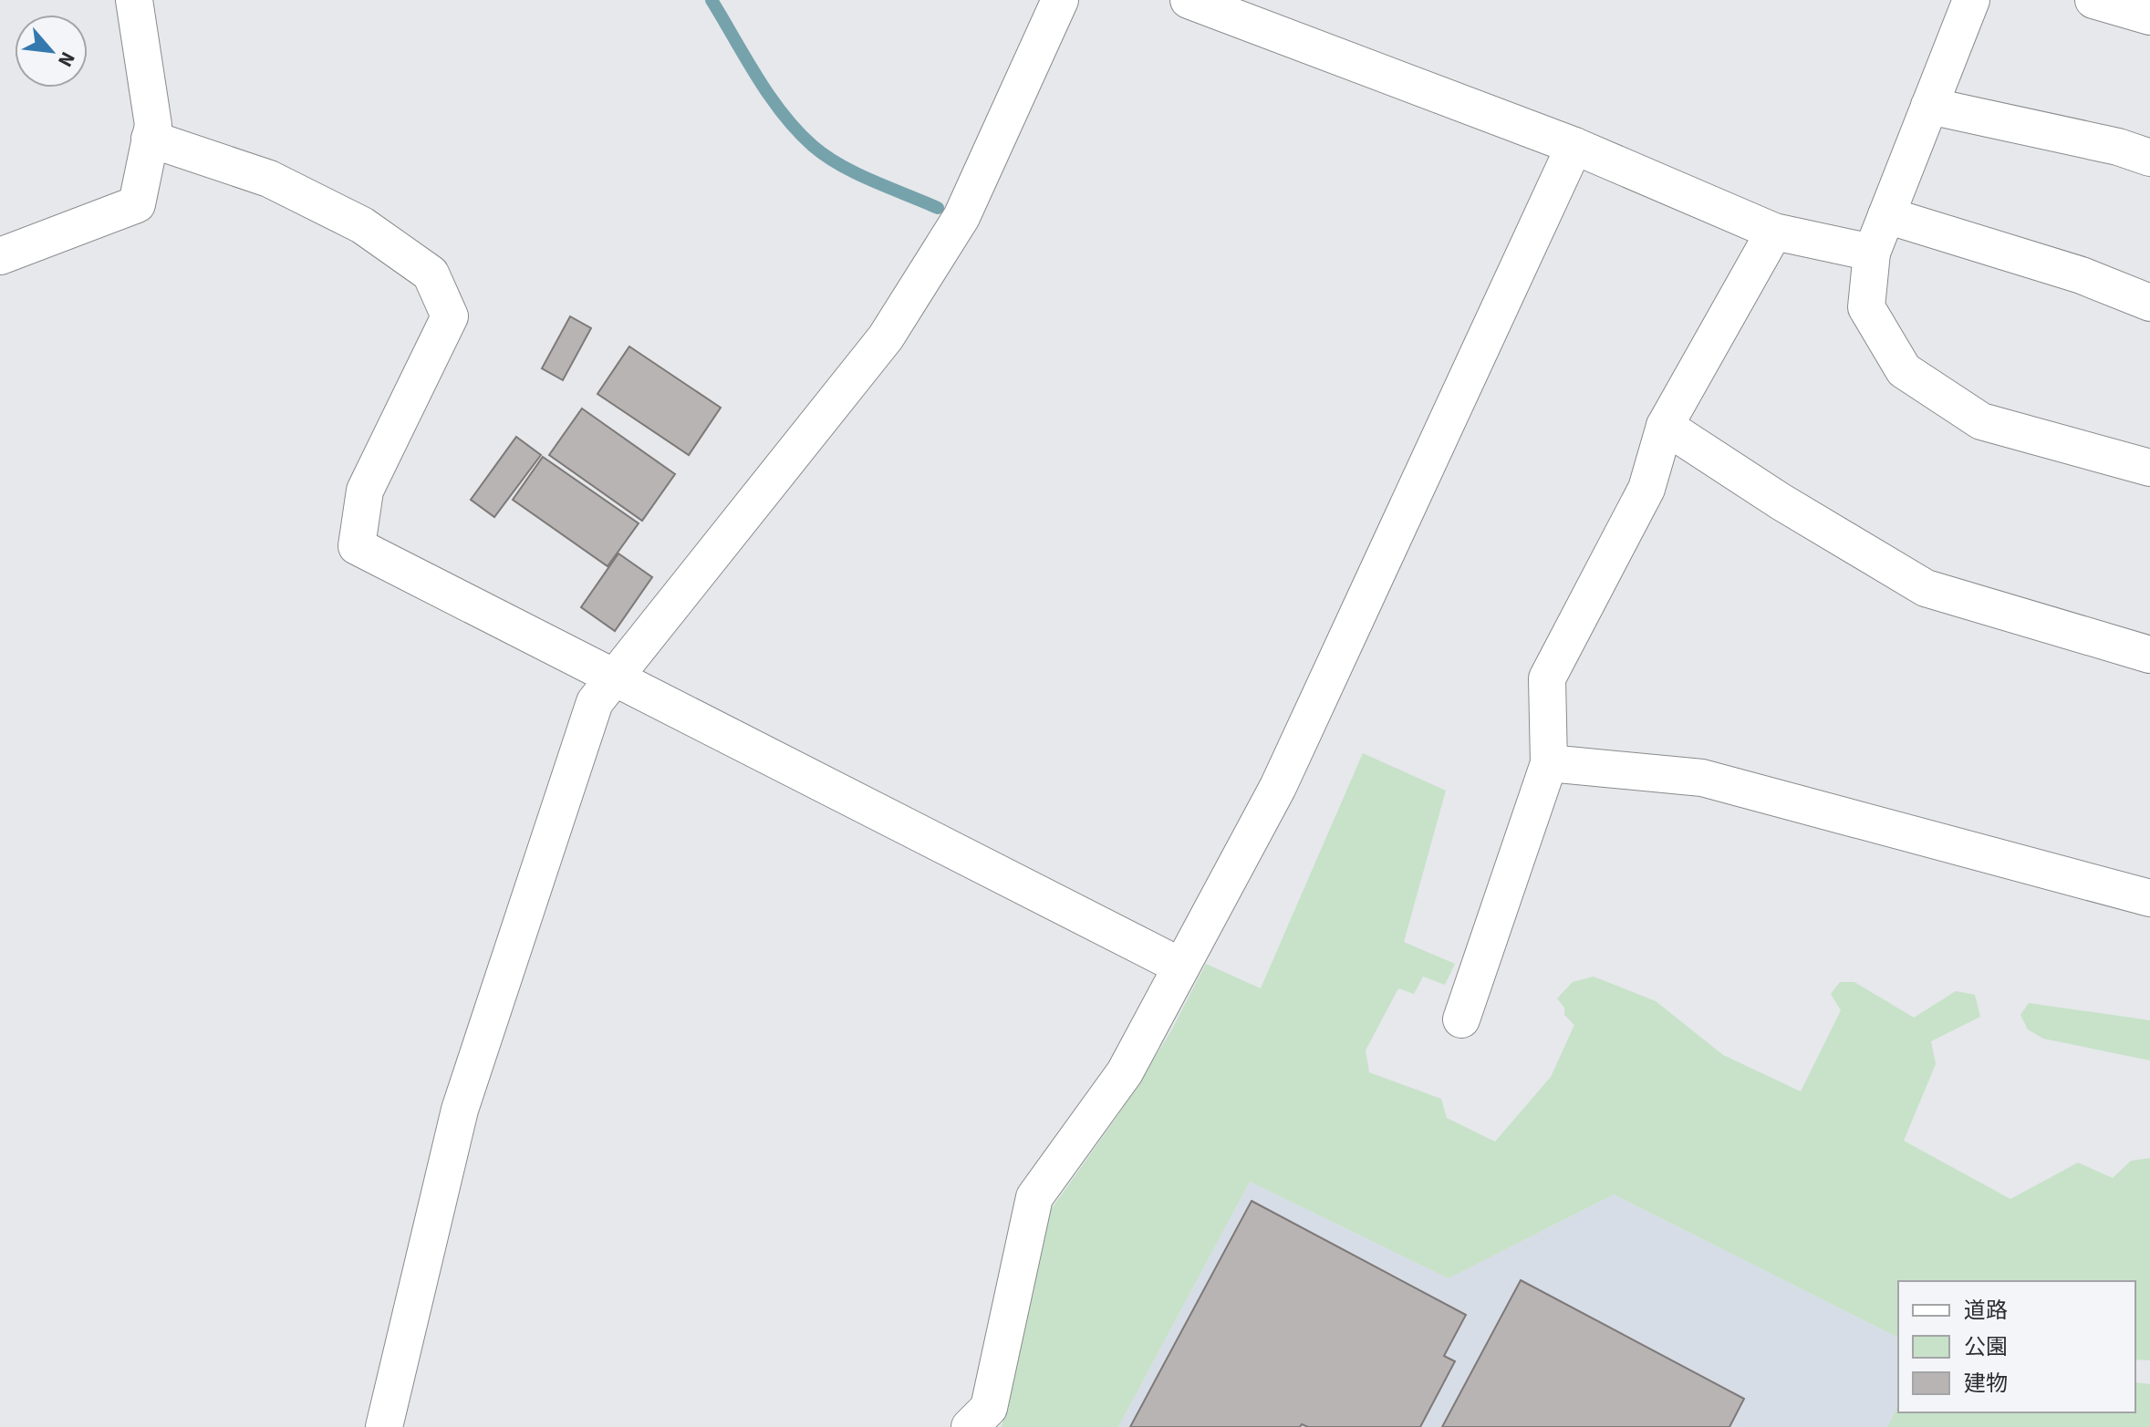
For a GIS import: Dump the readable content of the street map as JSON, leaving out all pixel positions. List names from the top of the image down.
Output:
{
  "legend": ["道路", "公園", "建物"],
  "north": "bottom right"
}
